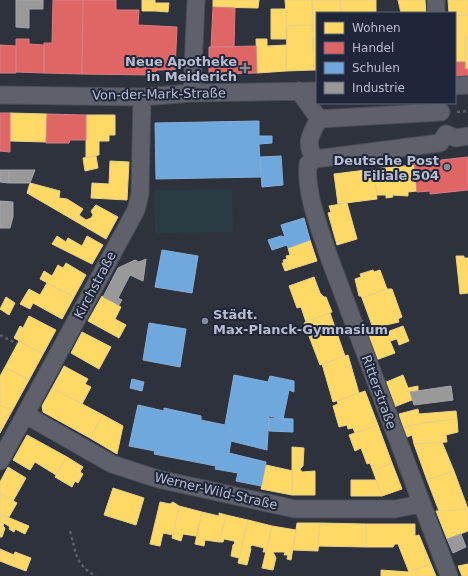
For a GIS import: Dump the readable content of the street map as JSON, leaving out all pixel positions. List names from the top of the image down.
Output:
{
  "streets": {
    "street": [
      "Von-der-Mark-Straße",
      "Kirchstraße",
      "Ritterstraße",
      "Werner-Wild-Straße"
    ]
  },
  "crossings": [
    ["Von-der-Mark-Straße", "Kirchstraße"],
    ["Kirchstraße", "Werner-Wild-Straße"],
    ["Ritterstraße", "Werner-Wild-Straße"]
  ],
  "places": {
    "health": ["Neue Apotheke in Meiderich"],
    "other": ["Deutsche Post Filiale 504", "Städt. Max-Planck-Gymnasium"]
  },
  "legend": [
    "Wohnen",
    "Handel",
    "Schulen",
    "Industrie"
  ]
}
